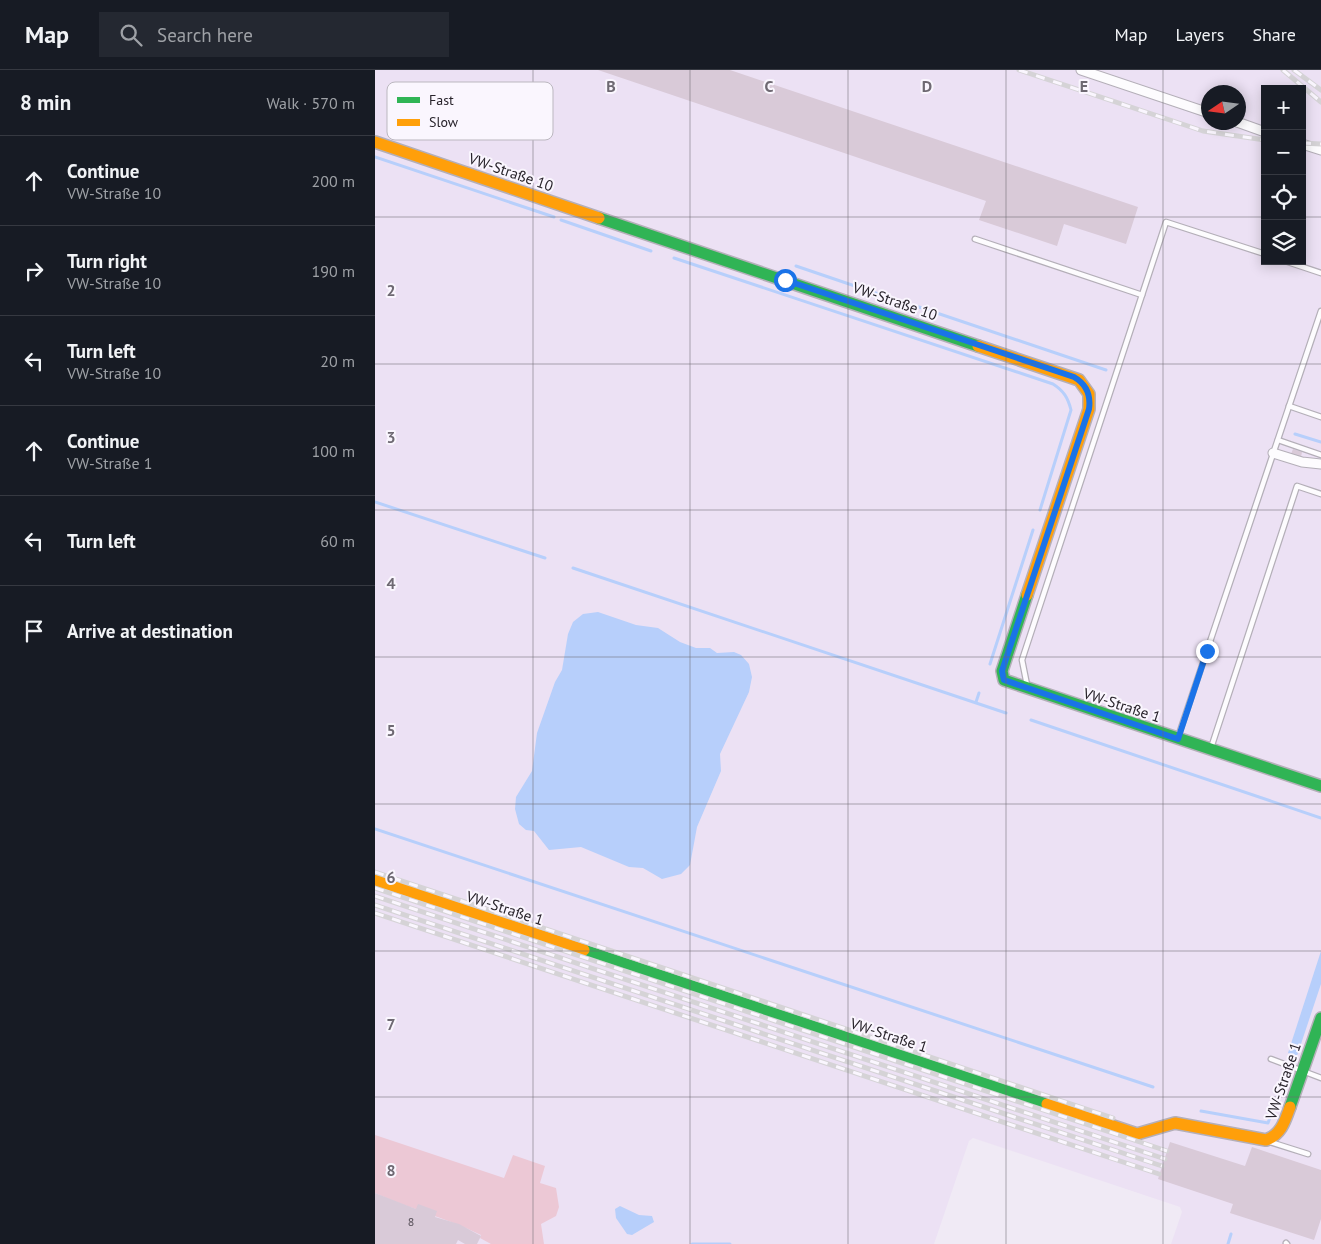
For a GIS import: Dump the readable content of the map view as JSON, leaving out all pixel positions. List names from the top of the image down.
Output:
{
  "streets": {
    "street": ["VW-Straße 10", "VW-Straße 1"]
  },
  "crossings": [
    ["VW-Straße 10", "VW-Straße 1"]
  ],
  "house_numbers": ["8"],
  "legend": ["Fast", "Slow"],
  "north": "left",
  "page": {
    "header": "Map",
    "search": "Search here",
    "nav": ["Map", "Layers", "Share"],
    "heading": ["8 min", "Walk · 570 m"],
    "map_buttons": ["+", "−"],
    "list": [
      ["Continue", "VW-Straße 10", "200 m"],
      ["Turn right", "VW-Straße 10", "190 m"],
      ["Turn left", "VW-Straße 10", "20 m"],
      ["Continue", "VW-Straße 1", "100 m"],
      ["Turn left", "60 m"],
      "Arrive at destination"
    ]
  },
  "grid": {
    "columns": [
      "B",
      "C",
      "D",
      "E"
    ],
    "rows": [
      "2",
      "3",
      "4",
      "5",
      "6",
      "7",
      "8"
    ]
  }
}
